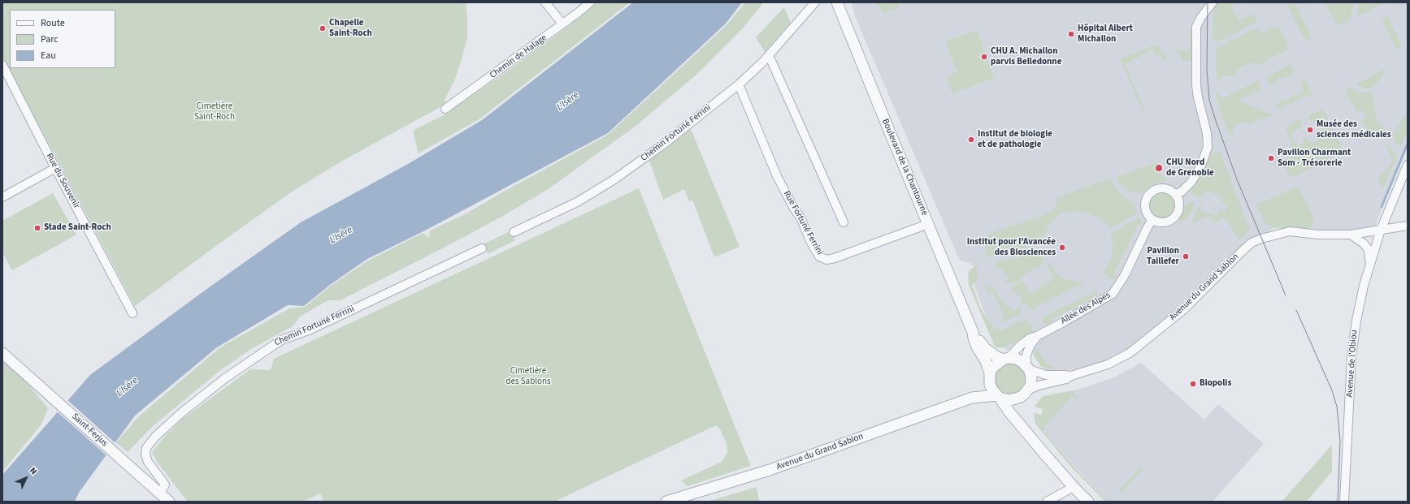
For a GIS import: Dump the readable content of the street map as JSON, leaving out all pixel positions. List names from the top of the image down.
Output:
{
  "streets": {
    "street": [
      "Chemin de Halage",
      "Chemin Fortuné Ferrini",
      "Boulevard de la Chantourne",
      "Rue du Souvenir",
      "Rue Fortuné Ferrini",
      "Avenue du Grand Sablon",
      "Allée des Alpes",
      "Avenue de l'Obiou",
      "Saint-Ferjus"
    ]
  },
  "crossings": [
    ["Chemin Fortuné Ferrini", "Rue Fortuné Ferrini"],
    ["Chemin Fortuné Ferrini", "Saint-Ferjus"],
    ["Boulevard de la Chantourne", "Rue Fortuné Ferrini"],
    ["Boulevard de la Chantourne", "Avenue du Grand Sablon"],
    ["Boulevard de la Chantourne", "Allée des Alpes"],
    ["Avenue du Grand Sablon", "Allée des Alpes"]
  ],
  "water": ["L'Isère"],
  "parks": ["Cimetière Saint-Roch", "Cimetière des Sablons"],
  "places": [
    "Chapelle Saint-Roch",
    "Hôpital Albert Michallon",
    "CHU A. Michallon parvis Belledonne",
    "Musée des sciences médicales",
    "Institut de biologie et de pathologie",
    "Pavillon Charmant Som - Trésorerie",
    "CHU Nord de Grenoble",
    "Stade Saint-Roch",
    "Institut pour l'Avancée des Biosciences",
    "Pavillon Taillefer",
    "Biopolis"
  ],
  "legend": ["Route", "Parc", "Eau"],
  "north": "top right"
}
